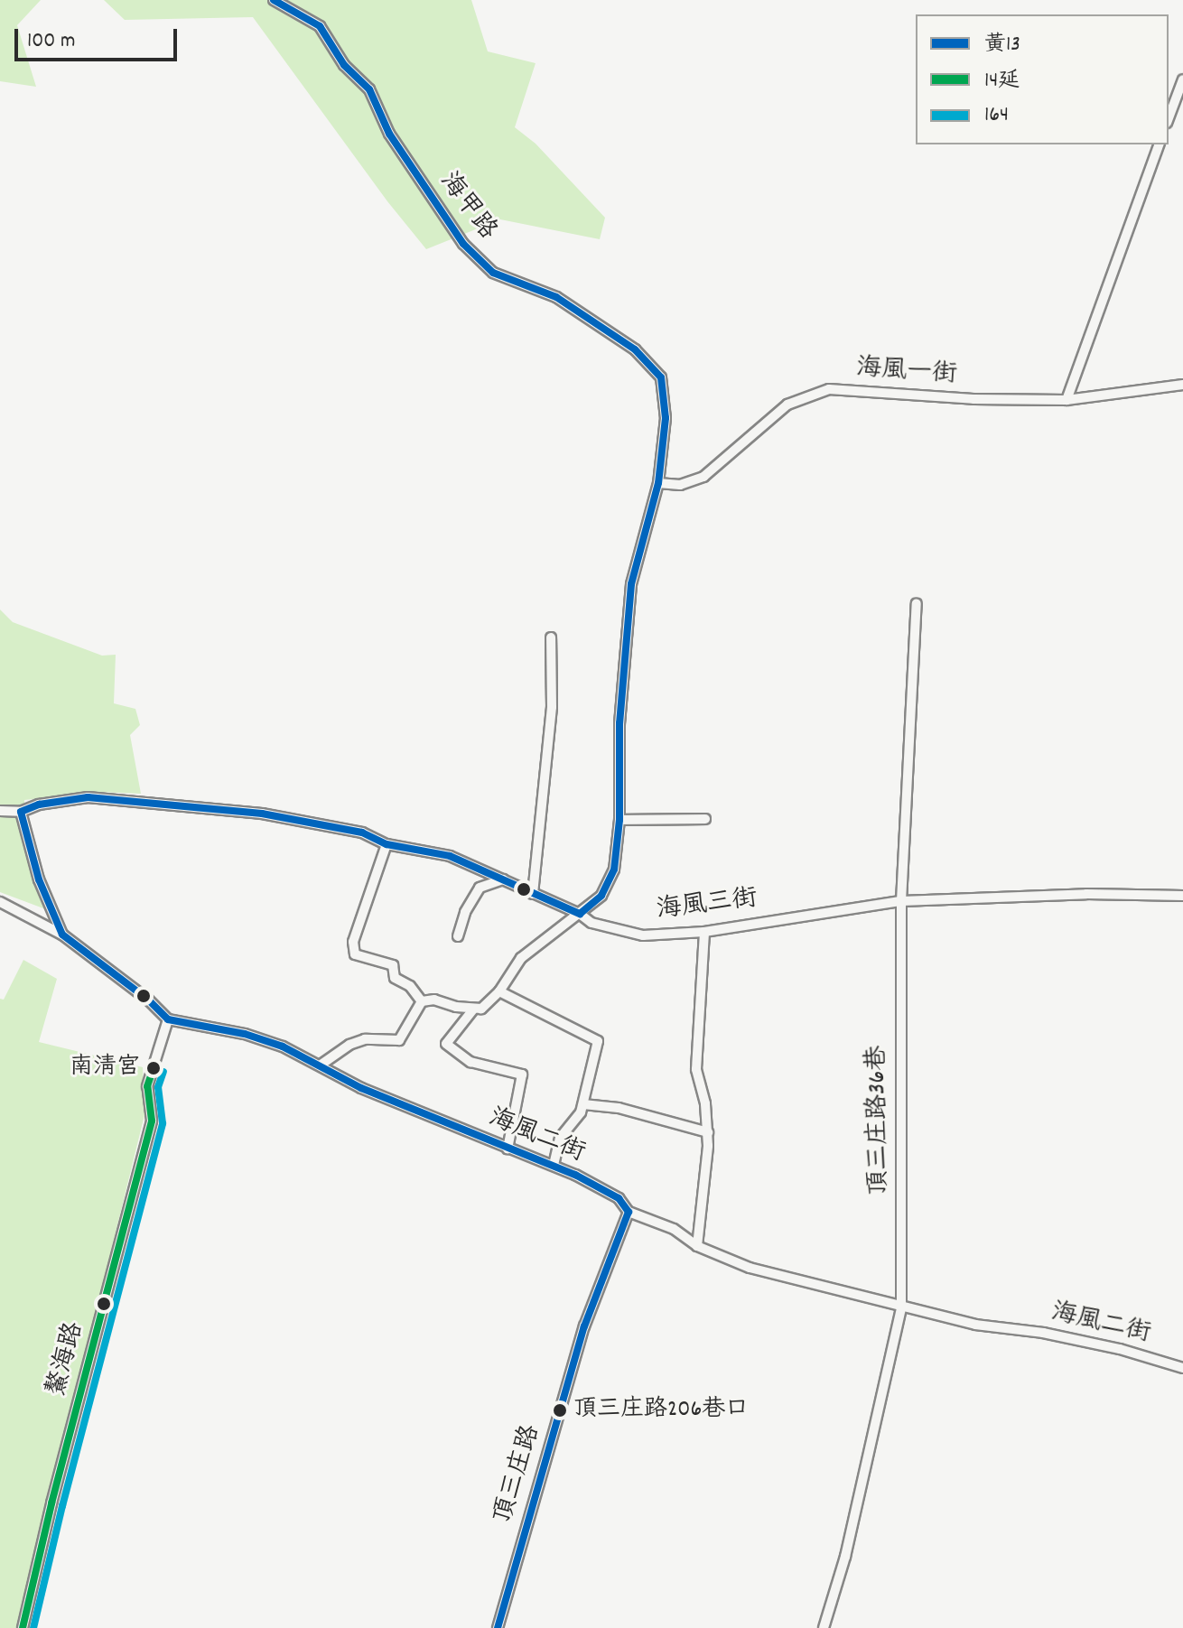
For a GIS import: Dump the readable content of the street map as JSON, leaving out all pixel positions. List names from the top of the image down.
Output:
{
  "streets": {
    "street": [
      "海甲路",
      "海風一街",
      "海風三街",
      "頂三庄路36巷",
      "海風二街",
      "鰲海路",
      "頂三庄路"
    ]
  },
  "crossings": [
    ["海甲路", "海風一街"],
    ["海甲路", "海風三街"],
    ["海風三街", "頂三庄路36巷"],
    ["頂三庄路36巷", "海風二街"],
    ["海風二街", "鰲海路"],
    ["海風二街", "頂三庄路"]
  ],
  "places": ["南清宮", "頂三庄路206巷口"],
  "lines": ["transit line 黃13", "transit line 14延", "transit line 164"],
  "legend": ["黃13", "14延", "164"],
  "scale_bar": "100 m"
}
